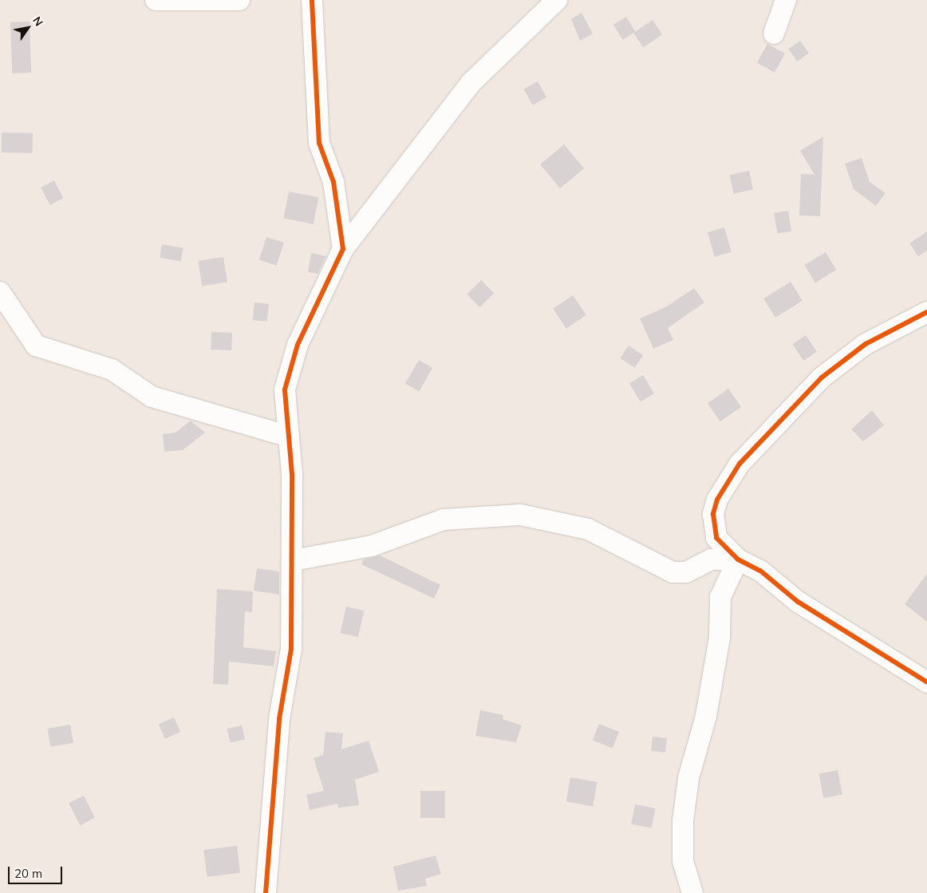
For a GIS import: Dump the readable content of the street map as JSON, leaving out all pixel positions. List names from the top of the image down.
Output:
{
  "scale_bar": "20 m",
  "north": "top right"
}
